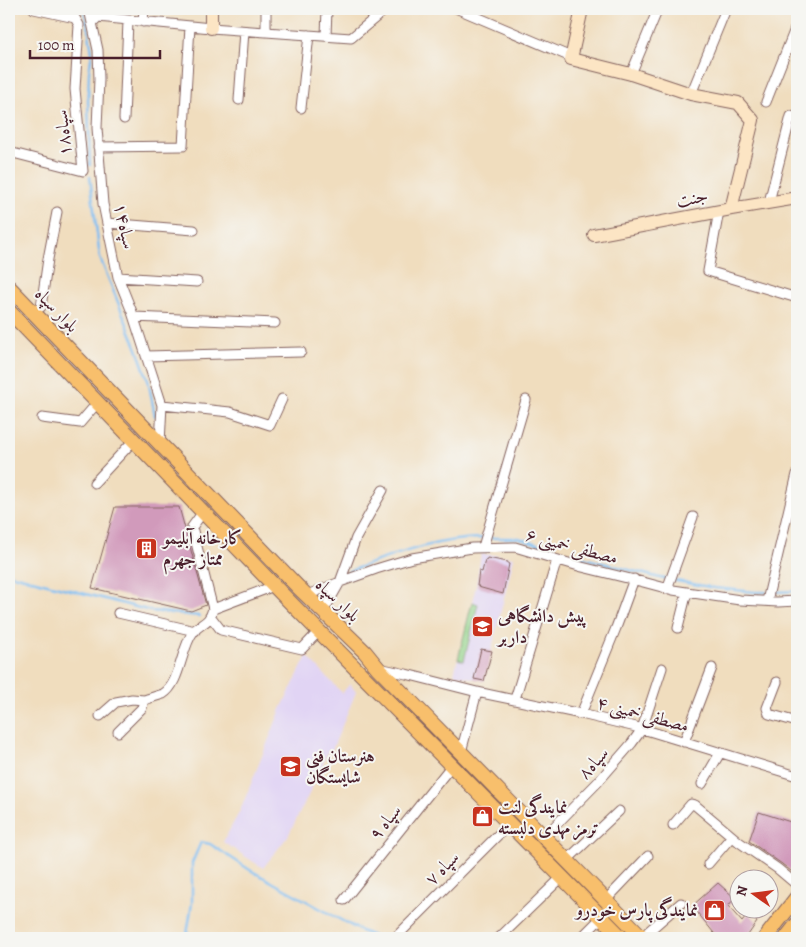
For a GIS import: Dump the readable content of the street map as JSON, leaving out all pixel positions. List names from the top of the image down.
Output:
{
  "streets": {
    "main road": ["بلوار سپاه"],
    "street": [
      "سپاه۱۸",
      "جنت",
      "سپاه۱۴",
      "مصطفی خمینی ۶",
      "مصطفی خمینی ۴",
      "سپاه۸",
      "سپاه ۹",
      "سپاه ۷"
    ]
  },
  "crossings": [
    ["سپاه۱۴", "بلوار سپاه"],
    ["بلوار سپاه", "مصطفی خمینی ۶"],
    ["بلوار سپاه", "مصطفی خمینی ۴"],
    ["بلوار سپاه", "سپاه۸"],
    ["بلوار سپاه", "سپاه ۹"],
    ["بلوار سپاه", "سپاه ۷"],
    ["مصطفی خمینی ۴", "سپاه۸"]
  ],
  "places": {
    "building": ["کارخانه آبلیمو ممتاز جهرم"],
    "school or university": ["پیش دانشگاهی داربر", "هنرستان فنی شایستگان"],
    "shop": ["نمایندگی لنت ترمز مهدی دلبسته", "نمایندگی پارس خودرو"]
  },
  "scale_bar": "100 m",
  "north": "left"
}
